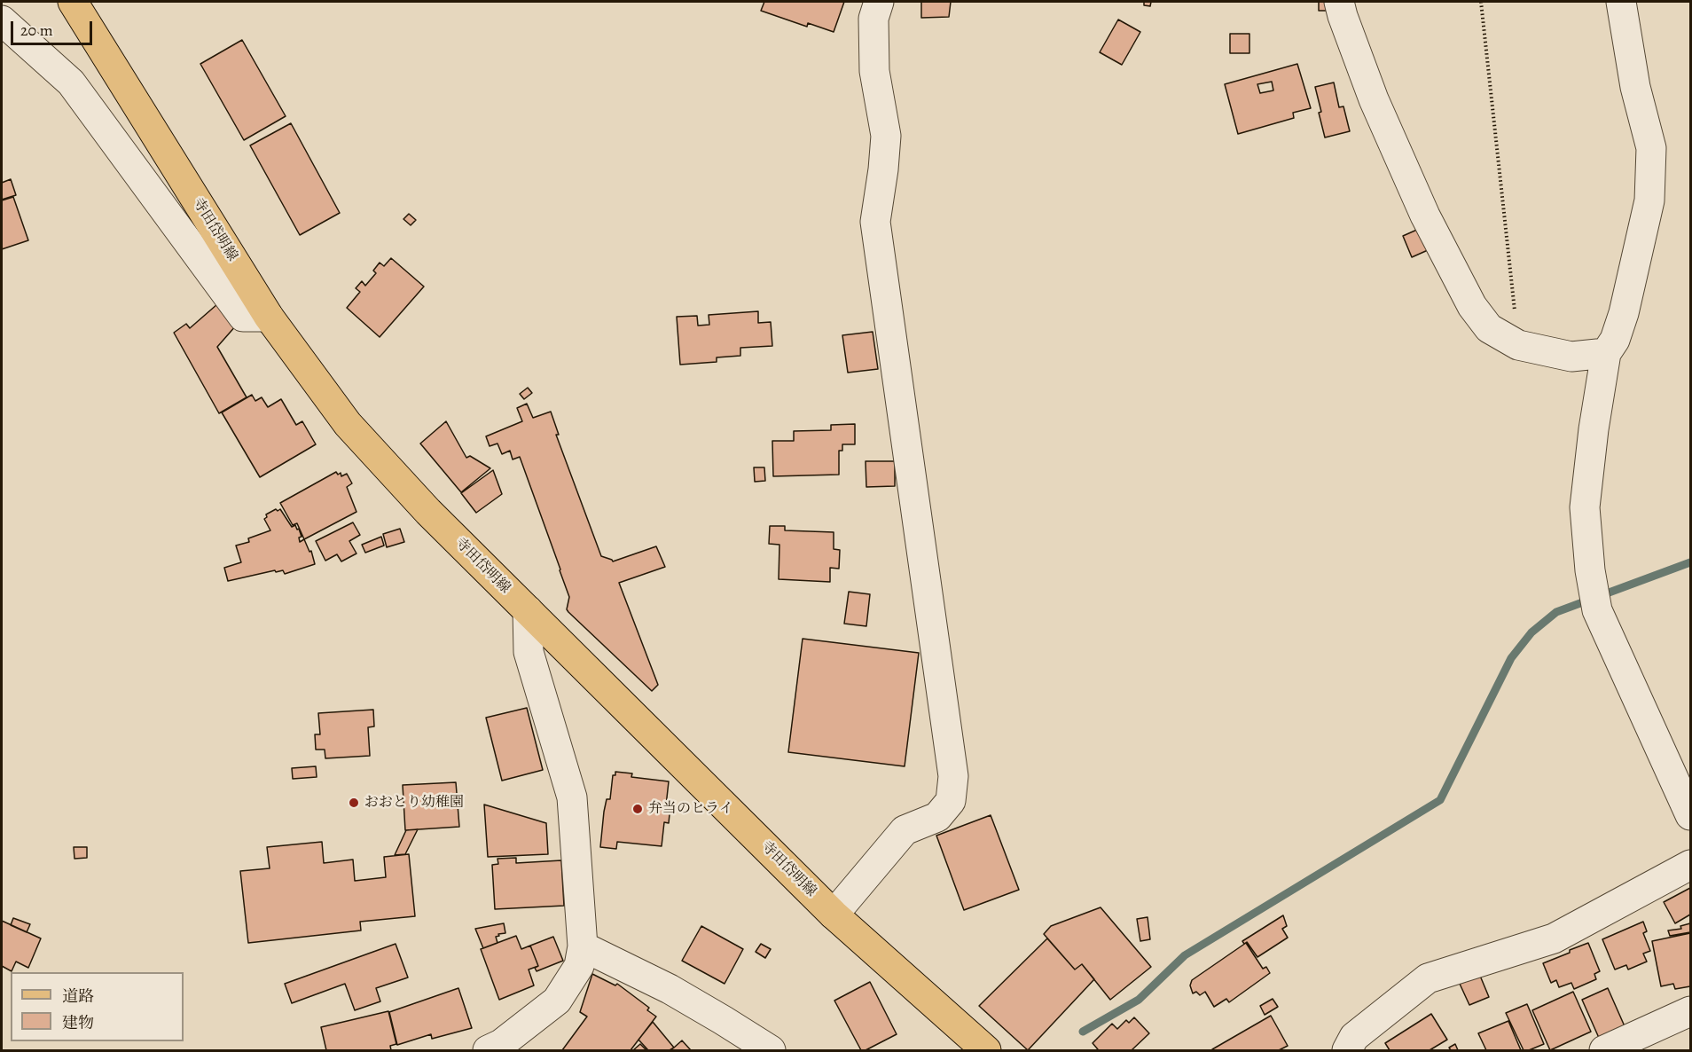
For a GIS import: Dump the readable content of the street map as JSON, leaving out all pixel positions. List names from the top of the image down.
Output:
{
  "streets": {
    "main road": ["寺田岱明線"]
  },
  "places": ["おおとり幼稚園", "弁当のヒライ"],
  "legend": ["道路", "建物"],
  "scale_bar": "20 m"
}
